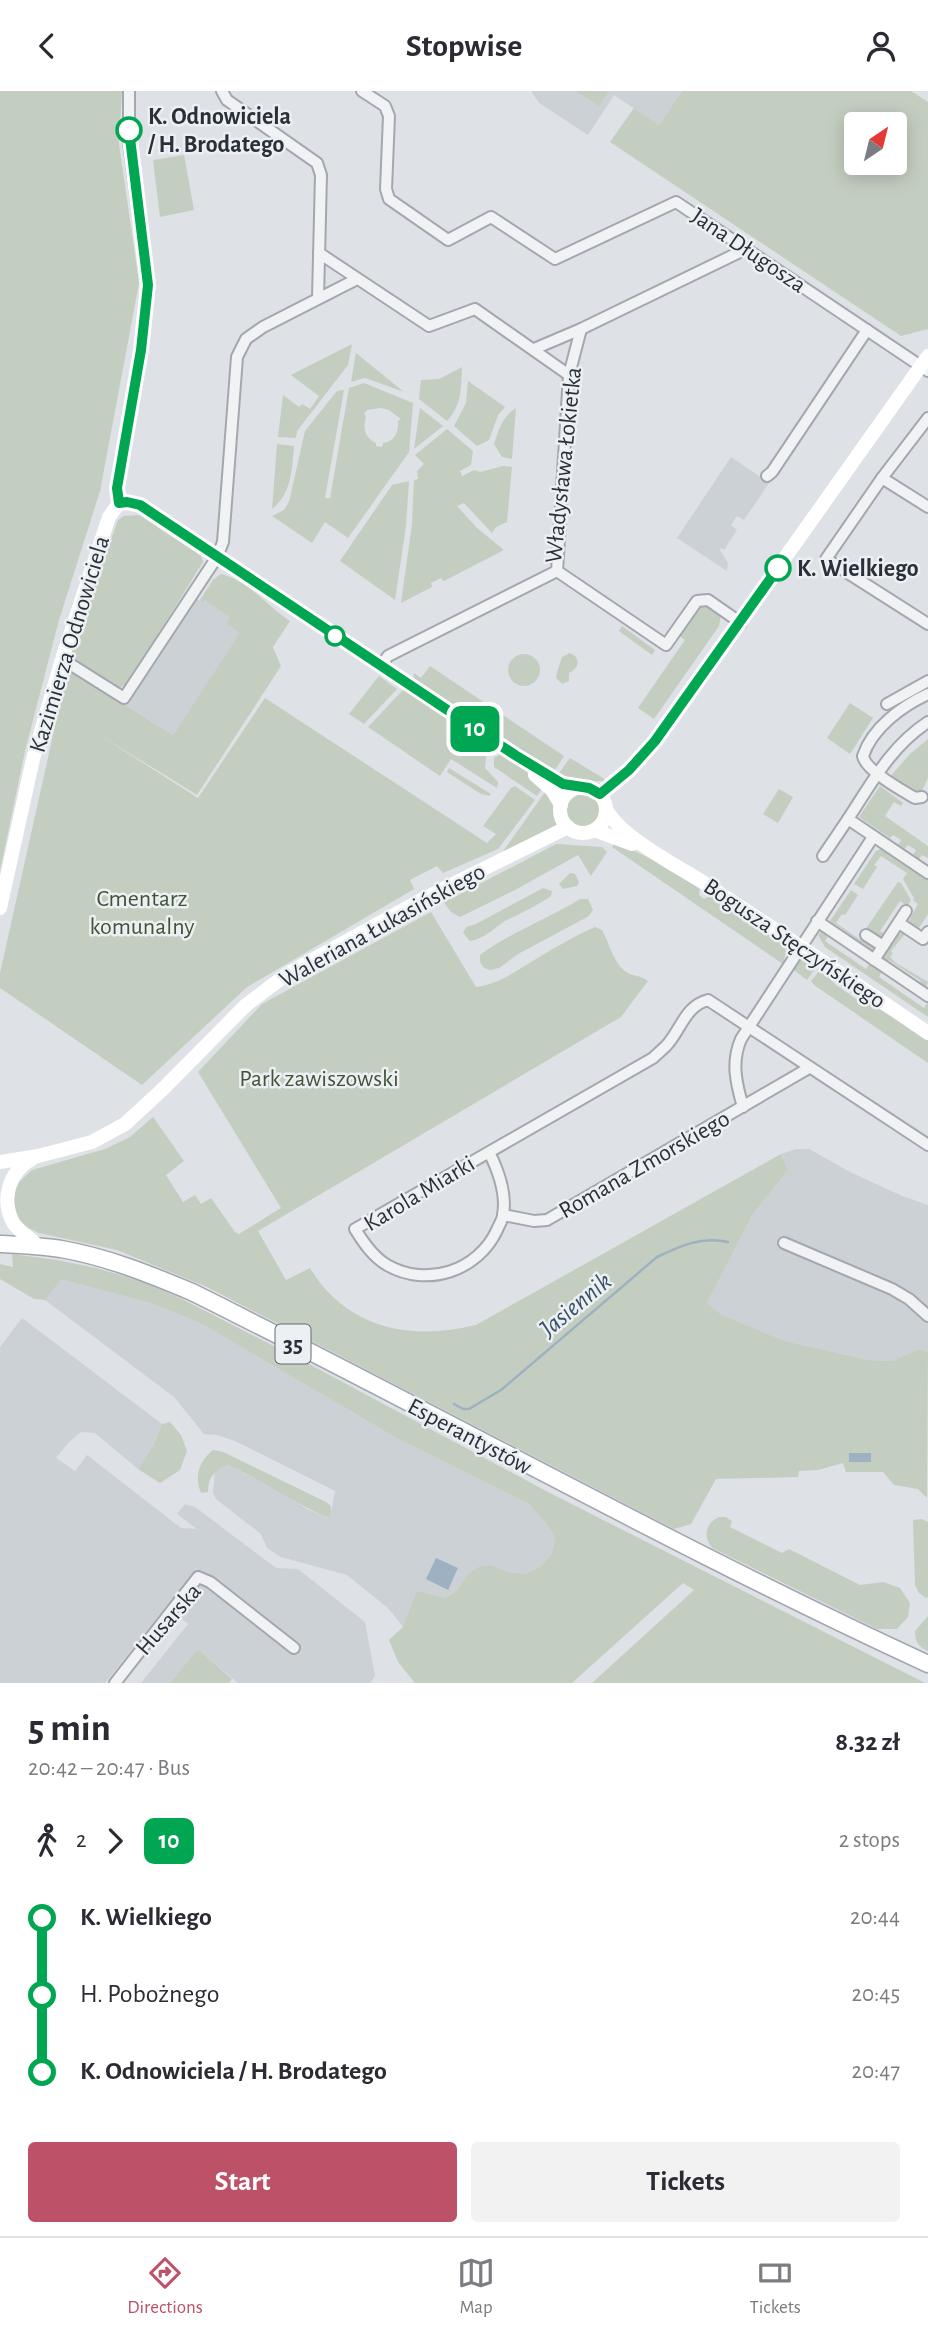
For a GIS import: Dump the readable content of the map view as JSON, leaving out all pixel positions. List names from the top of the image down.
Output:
{
  "streets": {
    "main road": ["35", "Esperantystów"],
    "street": [
      "Jana Długosza",
      "Władysława Łokietka",
      "Kazimierza Odnowiciela",
      "Waleriana Łukasińskiego",
      "Bogusza Stęczyńskiego",
      "Romana Zmorskiego",
      "Karola Miarki",
      "Husarska"
    ]
  },
  "crossings": [
    ["Jana Długosza", "Władysława Łokietka"],
    ["Waleriana Łukasińskiego", "Bogusza Stęczyńskiego"],
    ["Waleriana Łukasińskiego", "Esperantystów"],
    ["Bogusza Stęczyńskiego", "Romana Zmorskiego"],
    ["Romana Zmorskiego", "Karola Miarki"]
  ],
  "water": ["Jasiennik"],
  "parks": ["Cmentarz komunalny", "Park zawiszowski"],
  "places": ["K. Odnowiciela / H. Brodatego", "K. Wielkiego"],
  "lines": ["bus line 10"],
  "north": "top right",
  "page": {
    "header": "Stopwise",
    "on_map": "10",
    "heading": ["5 min", "20:42 – 20:47 · Bus", "8.32 zł"],
    "legs": ["2", "10", "2 stops"],
    "list": [
      {
        "name": "K. Wielkiego",
        "value": "20:44"
      },
      {
        "name": "H. Pobożnego",
        "value": "20:45"
      },
      {
        "name": "K. Odnowiciela / H. Brodatego",
        "value": "20:47"
      }
    ],
    "buttons": ["Start", "Tickets"],
    "tabs": ["Directions", "Map", "Tickets"]
  }
}
